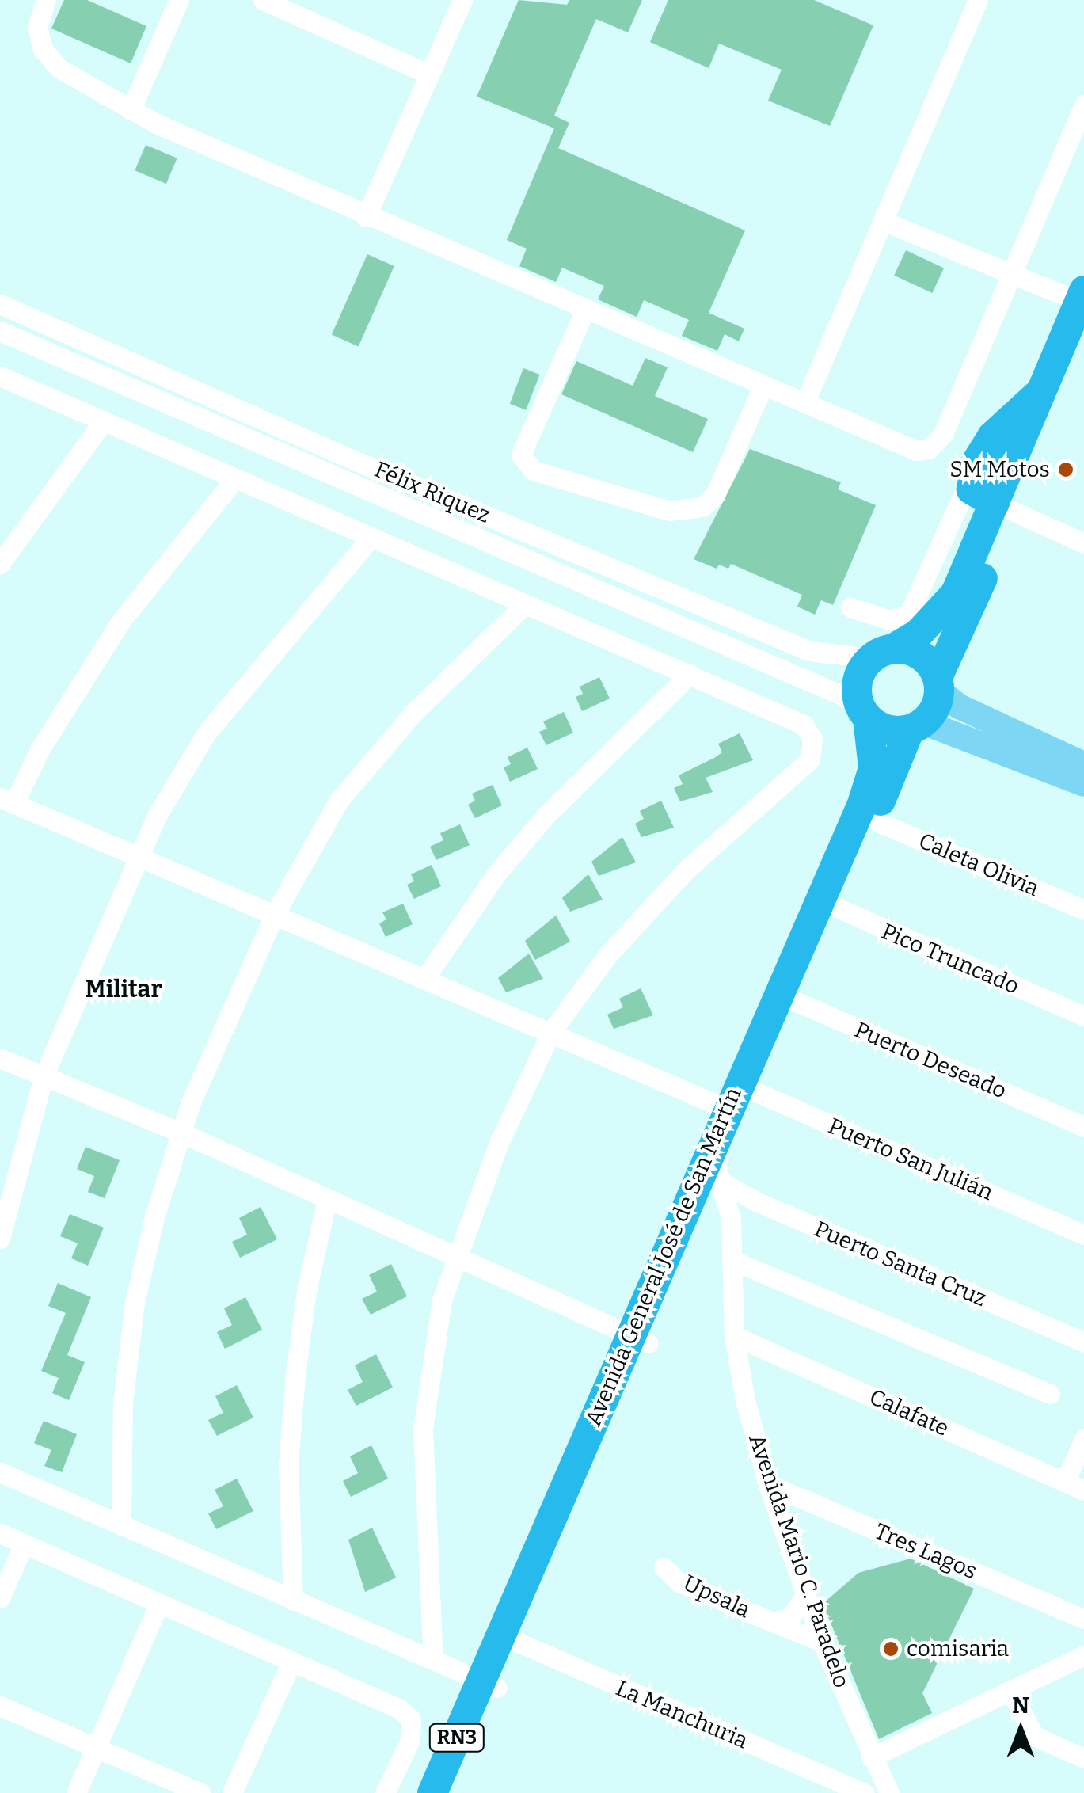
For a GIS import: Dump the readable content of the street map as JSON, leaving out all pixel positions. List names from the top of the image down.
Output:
{
  "streets": {
    "highway": ["Avenida General José de San Martín", "RN3"],
    "street": [
      "Félix Riquez",
      "Caleta Olivia",
      "Pico Truncado",
      "Puerto Deseado",
      "Puerto San Julián",
      "Puerto Santa Cruz",
      "Calafate",
      "Tres Lagos",
      "Avenida Mario C. Paradelo",
      "Upsala",
      "La Manchuria"
    ]
  },
  "crossings": [
    ["Félix Riquez", "Avenida General José de San Martín"],
    ["Caleta Olivia", "Avenida General José de San Martín"],
    ["Pico Truncado", "Avenida General José de San Martín"],
    ["Puerto Deseado", "Avenida General José de San Martín"],
    ["Puerto San Julián", "Avenida General José de San Martín"],
    ["Avenida General José de San Martín", "Puerto Santa Cruz"],
    ["Avenida General José de San Martín", "Avenida Mario C. Paradelo"],
    ["Avenida General José de San Martín", "La Manchuria"],
    ["Puerto Santa Cruz", "Avenida Mario C. Paradelo"],
    ["Calafate", "Avenida Mario C. Paradelo"],
    ["Tres Lagos", "Avenida Mario C. Paradelo"],
    ["Avenida Mario C. Paradelo", "Upsala"]
  ],
  "districts": ["Militar"],
  "places": ["SM Motos", "comisaria"],
  "north": "top"
}
